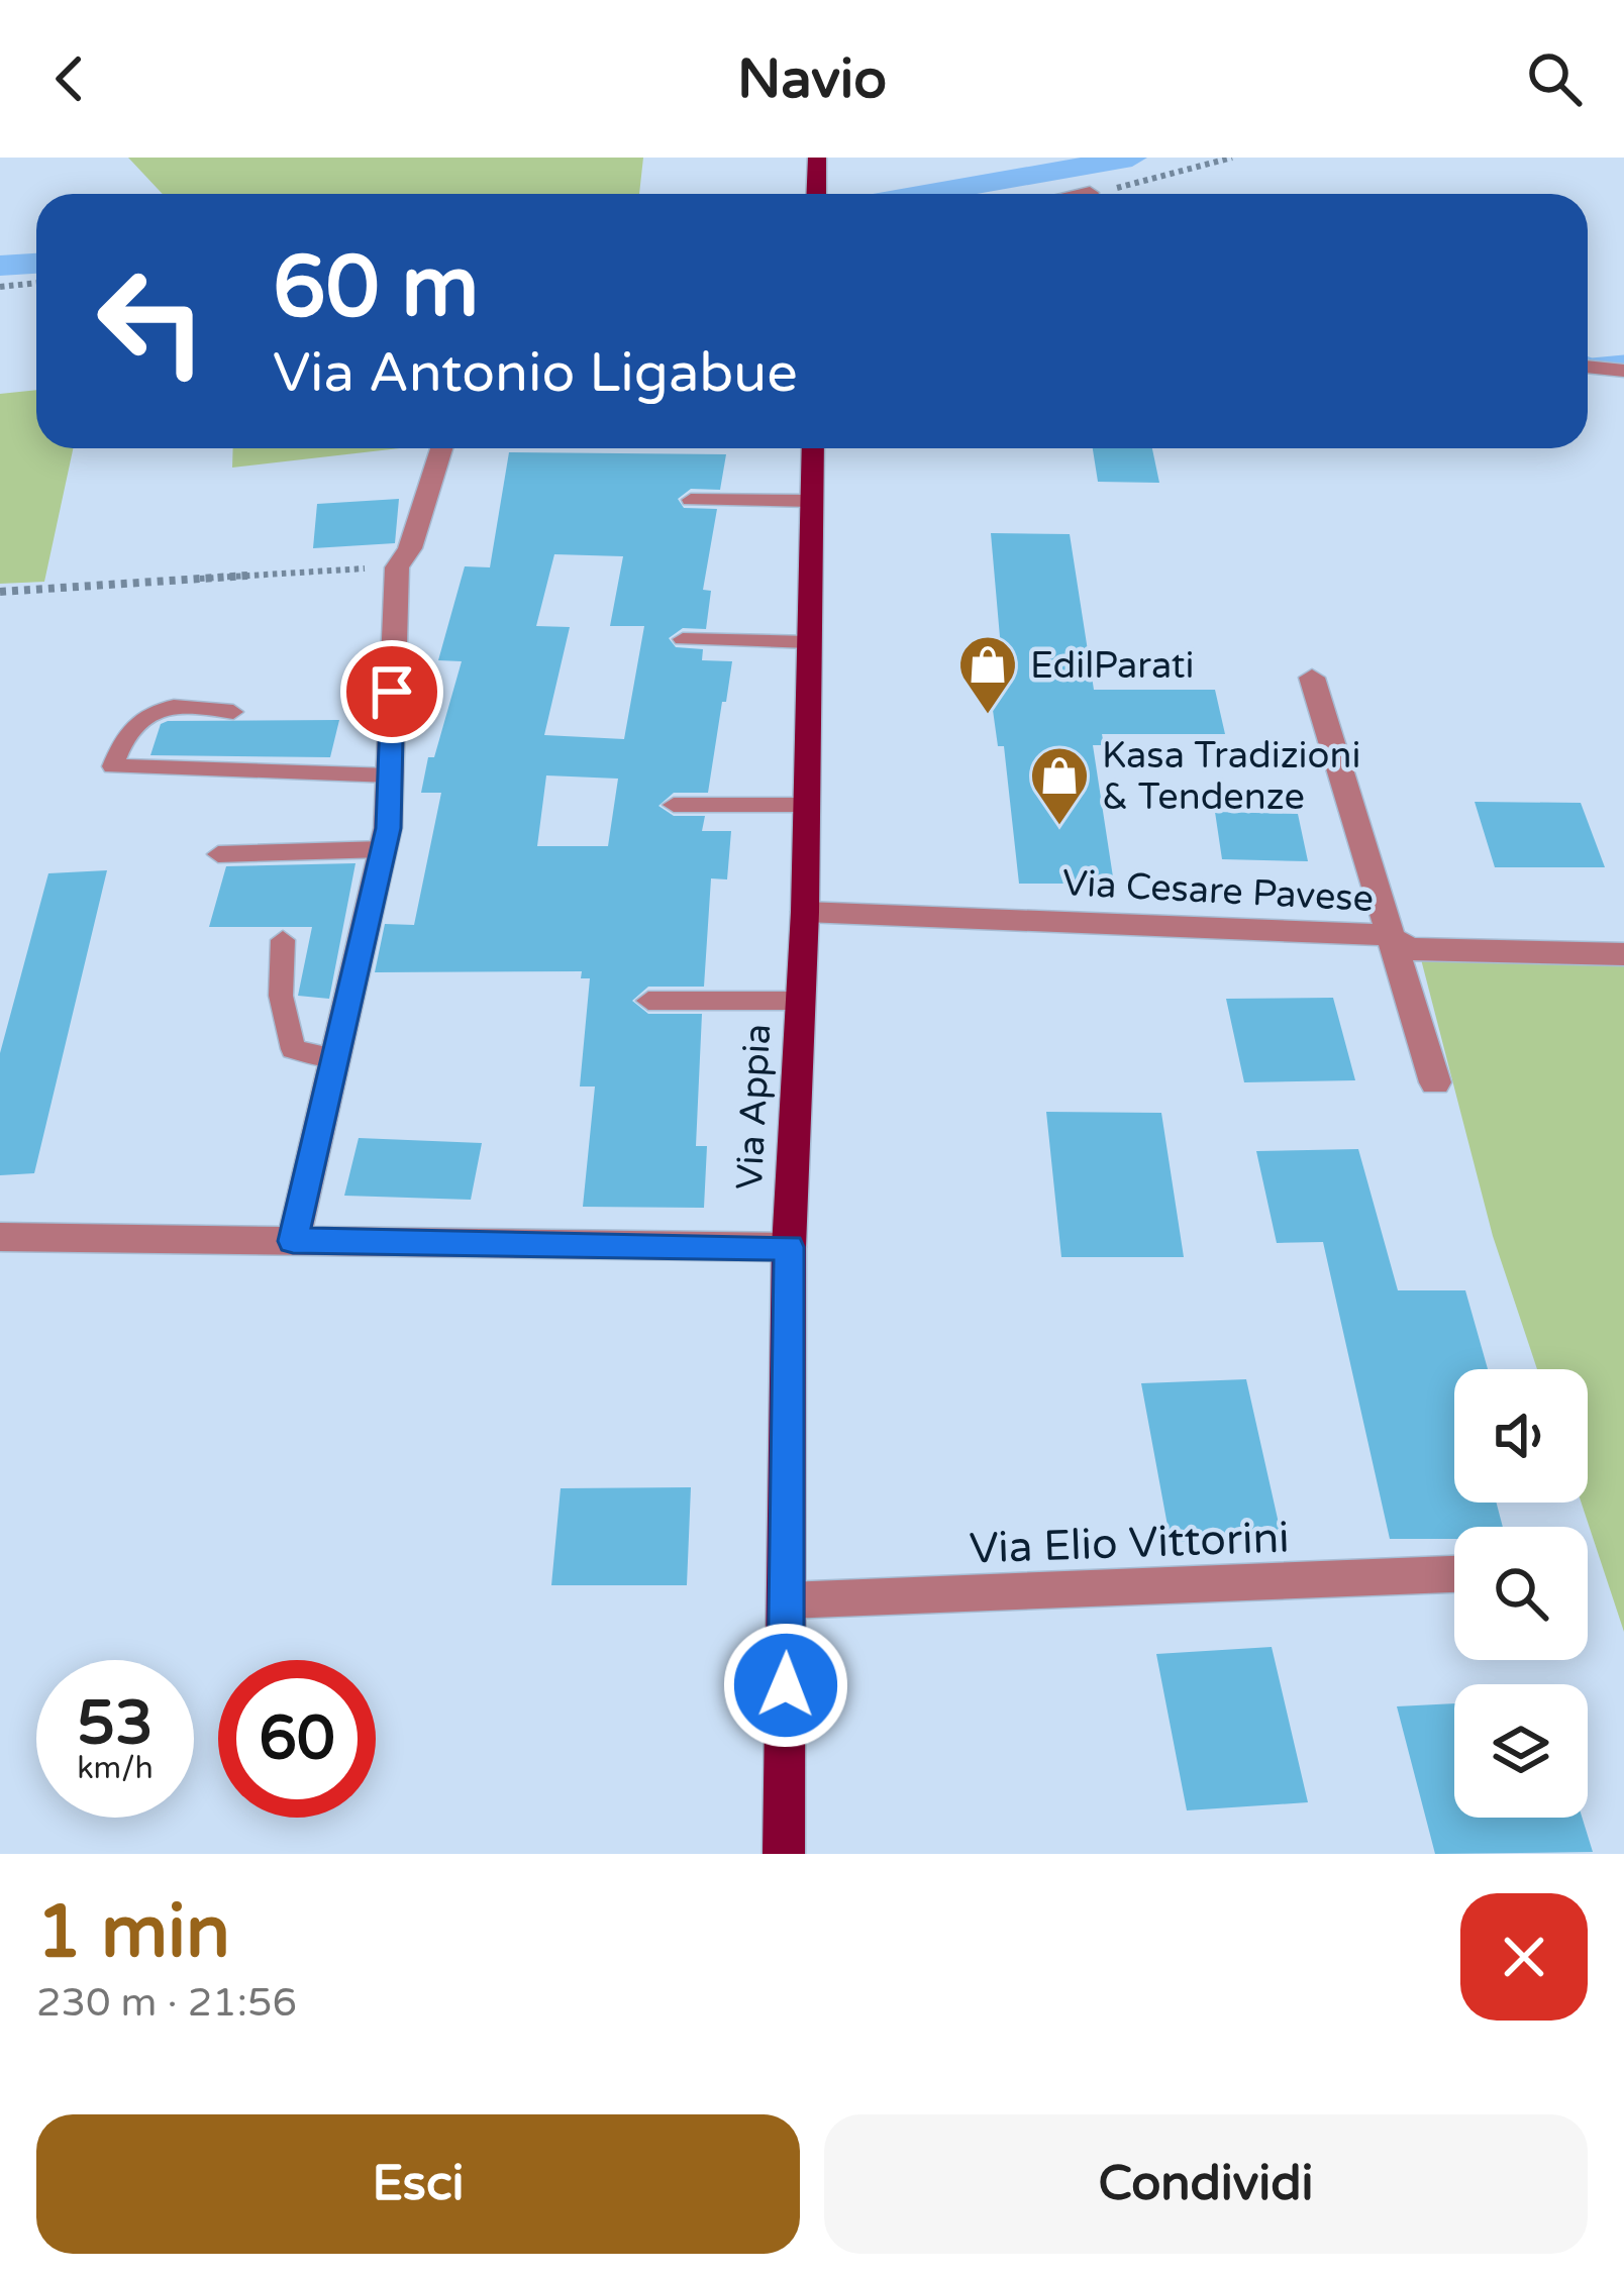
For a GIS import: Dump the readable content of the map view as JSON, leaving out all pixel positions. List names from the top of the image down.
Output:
{
  "streets": {
    "main road": ["Via Appia"],
    "street": ["Via Cesare Pavese", "Via Elio Vittorini"]
  },
  "crossings": [
    ["Via Cesare Pavese", "Via Appia"],
    ["Via Appia", "Via Elio Vittorini"]
  ],
  "places": {
    "shop": ["EdilParati", "Kasa Tradizioni & Tendenze"]
  },
  "page": {
    "header": "Navio",
    "turn": ["60 m", "Via Antonio Ligabue"],
    "speed": "53 km/h",
    "limit": "60",
    "heading": ["1 min", "230 m · 21:56"],
    "buttons": ["Esci", "Condividi"]
  }
}
